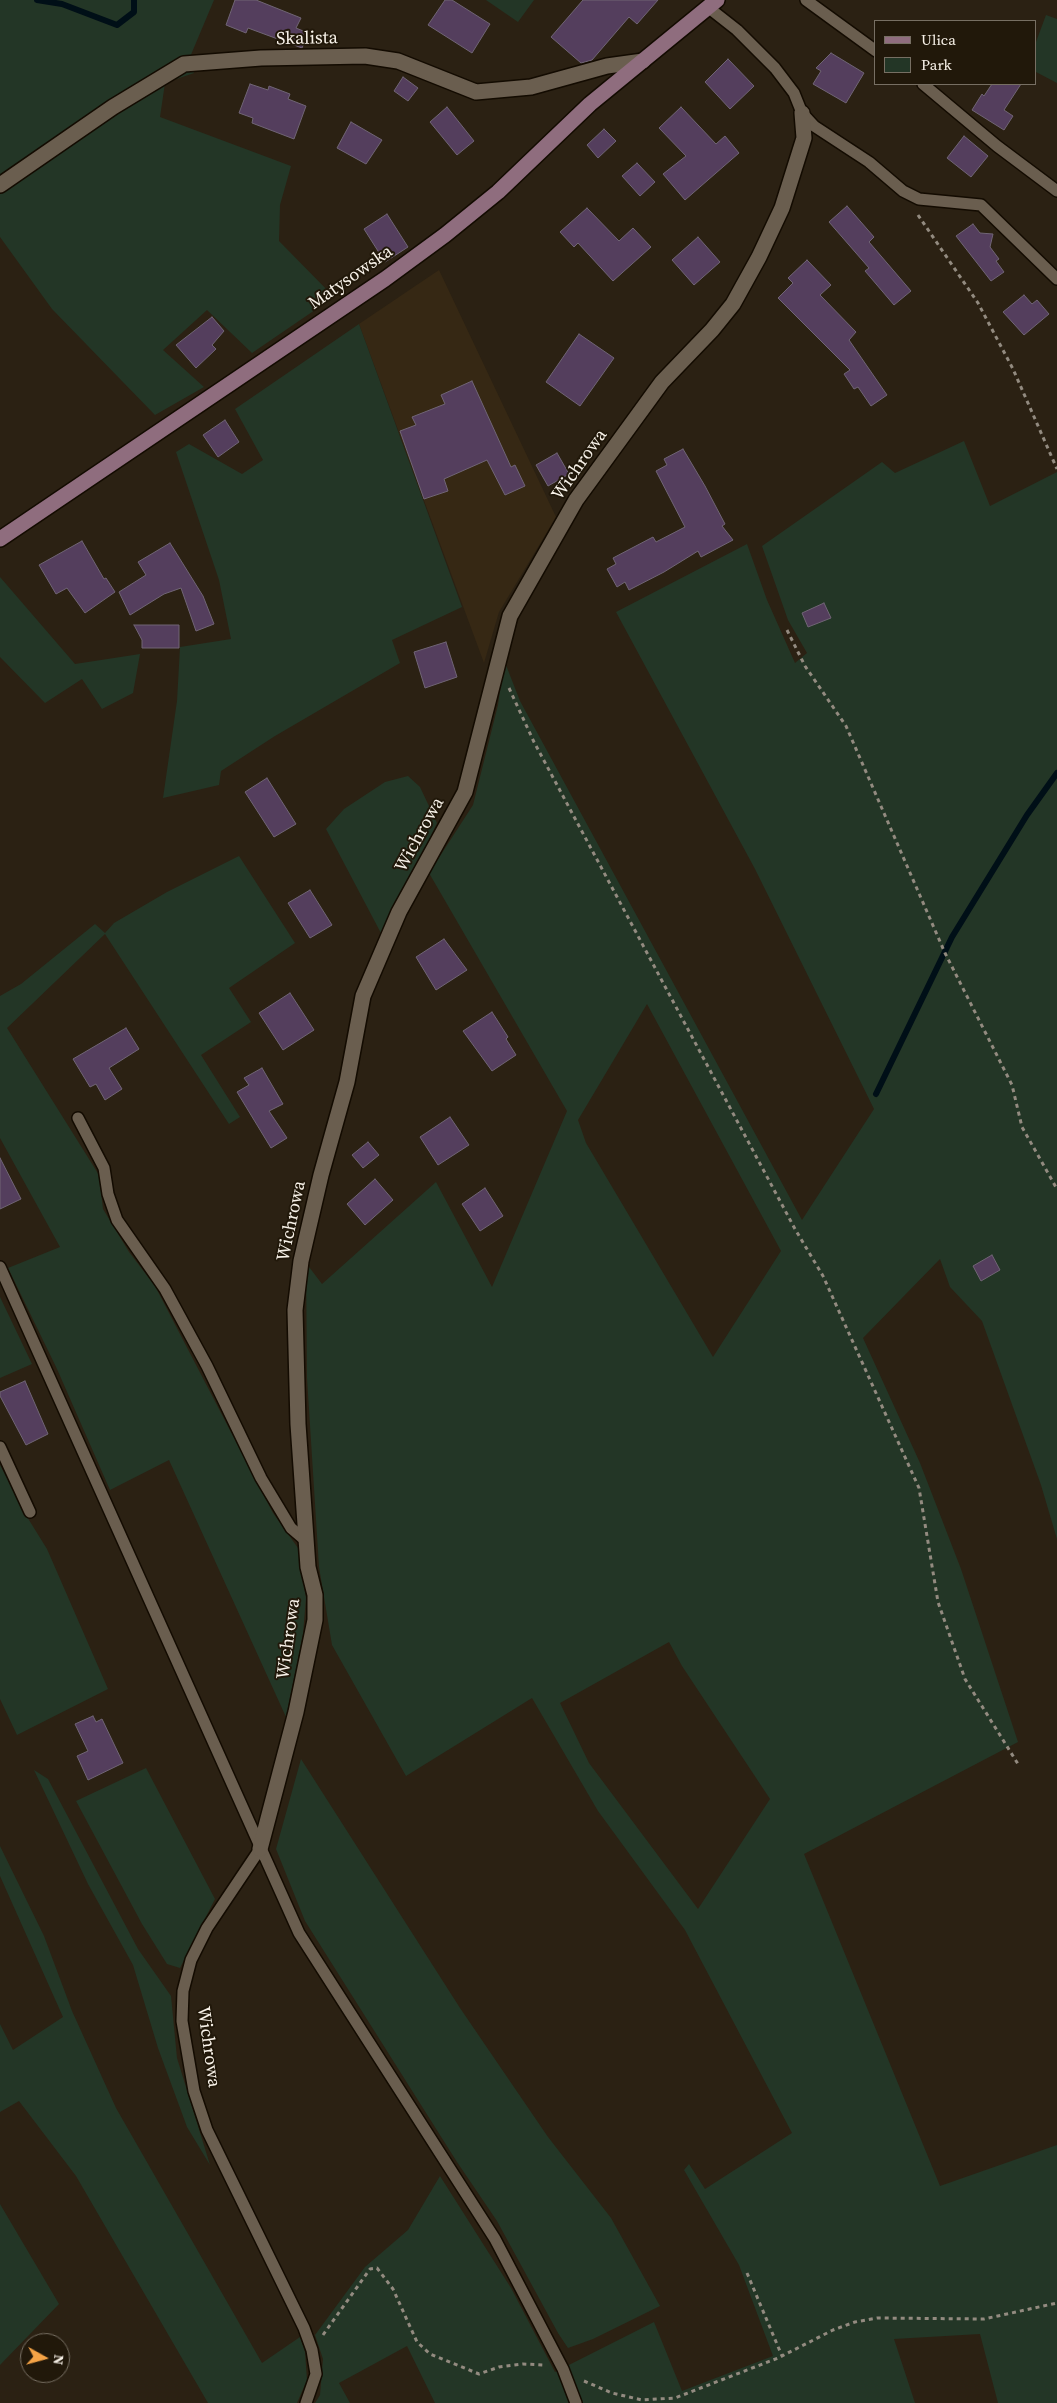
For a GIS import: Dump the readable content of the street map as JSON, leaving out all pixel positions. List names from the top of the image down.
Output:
{
  "streets": {
    "street": ["Skalista", "Matysowska", "Wichrowa"]
  },
  "crossings": [
    ["Skalista", "Matysowska"]
  ],
  "legend": ["Ulica", "Park"],
  "north": "right"
}
